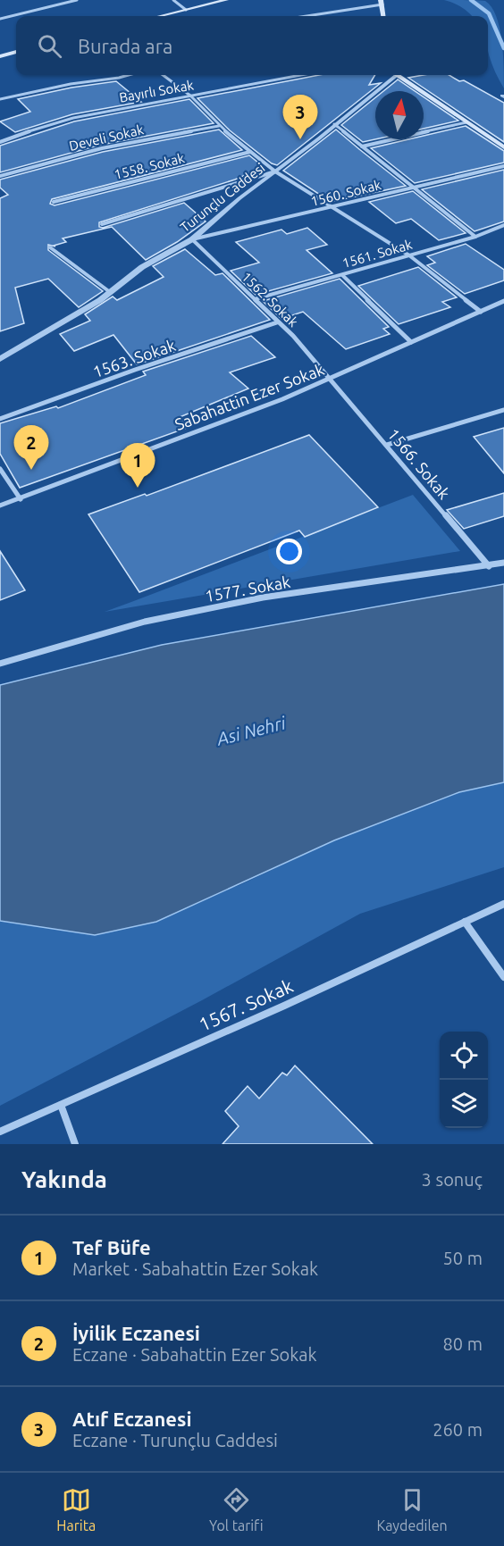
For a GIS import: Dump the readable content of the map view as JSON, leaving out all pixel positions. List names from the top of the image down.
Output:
{
  "streets": {
    "street": [
      "Bayırlı Sokak",
      "Develi Sokak",
      "1558. Sokak",
      "1560. Sokak",
      "Turunçlu Caddesi",
      "1561. Sokak",
      "1562. Sokak",
      "1563. Sokak",
      "Sabahattin Ezer Sokak",
      "1566. Sokak",
      "1577. Sokak",
      "1567. Sokak"
    ]
  },
  "crossings": [
    ["1560. Sokak", "Turunçlu Caddesi"],
    ["1560. Sokak", "1562. Sokak"],
    ["Turunçlu Caddesi", "1562. Sokak"],
    ["1561. Sokak", "1562. Sokak"],
    ["1562. Sokak", "1563. Sokak"],
    ["1562. Sokak", "Sabahattin Ezer Sokak"],
    ["1562. Sokak", "1566. Sokak"],
    ["Sabahattin Ezer Sokak", "1566. Sokak"],
    ["1566. Sokak", "1577. Sokak"]
  ],
  "water": ["Asi Nehri"],
  "north": "top",
  "page": {
    "search": "Burada ara",
    "pins": ["3", "2", "1"],
    "heading": ["Yakında", "3 sonuç"],
    "list": [
      {
        "mark": "1",
        "name": "Tef Büfe",
        "note": "Market · Sabahattin Ezer Sokak",
        "value": "50 m"
      },
      {
        "mark": "2",
        "name": "İyilik Eczanesi",
        "note": "Eczane · Sabahattin Ezer Sokak",
        "value": "80 m"
      },
      {
        "mark": "3",
        "name": "Atıf Eczanesi",
        "note": "Eczane · Turunçlu Caddesi",
        "value": "260 m"
      }
    ],
    "nav": ["Harita", "Yol tarifi", "Kaydedilen"]
  }
}
